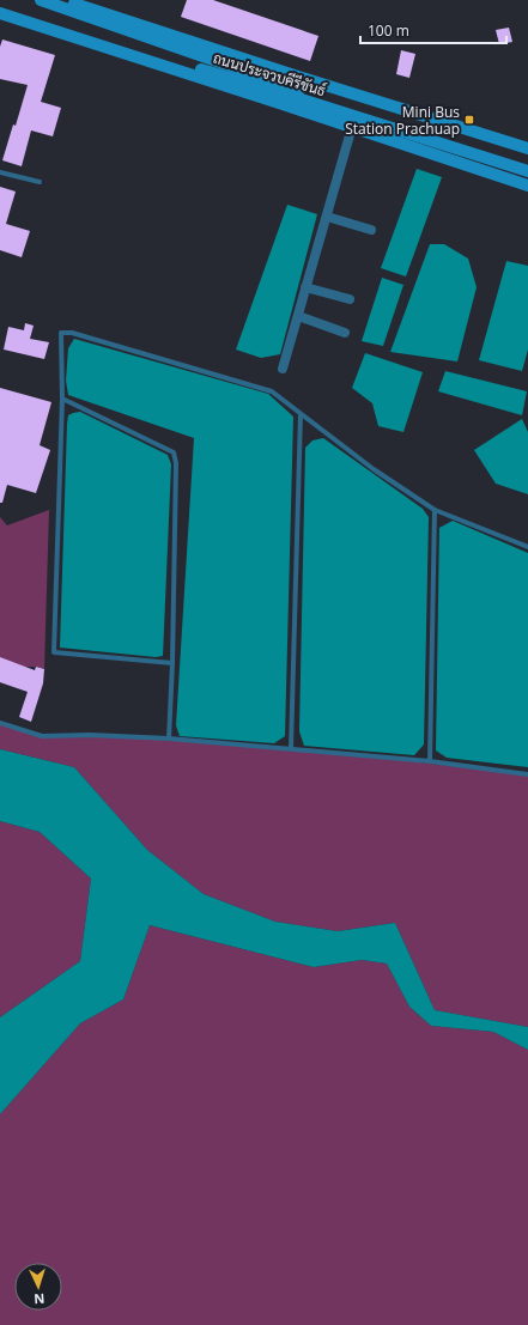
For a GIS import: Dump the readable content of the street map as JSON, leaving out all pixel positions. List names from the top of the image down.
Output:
{
  "streets": {
    "main road": ["ถนนประจวบคีรีขันธ์"]
  },
  "places": {
    "transit": ["Mini Bus Station Prachuap"]
  },
  "scale_bar": "100 m",
  "north": "bottom"
}
